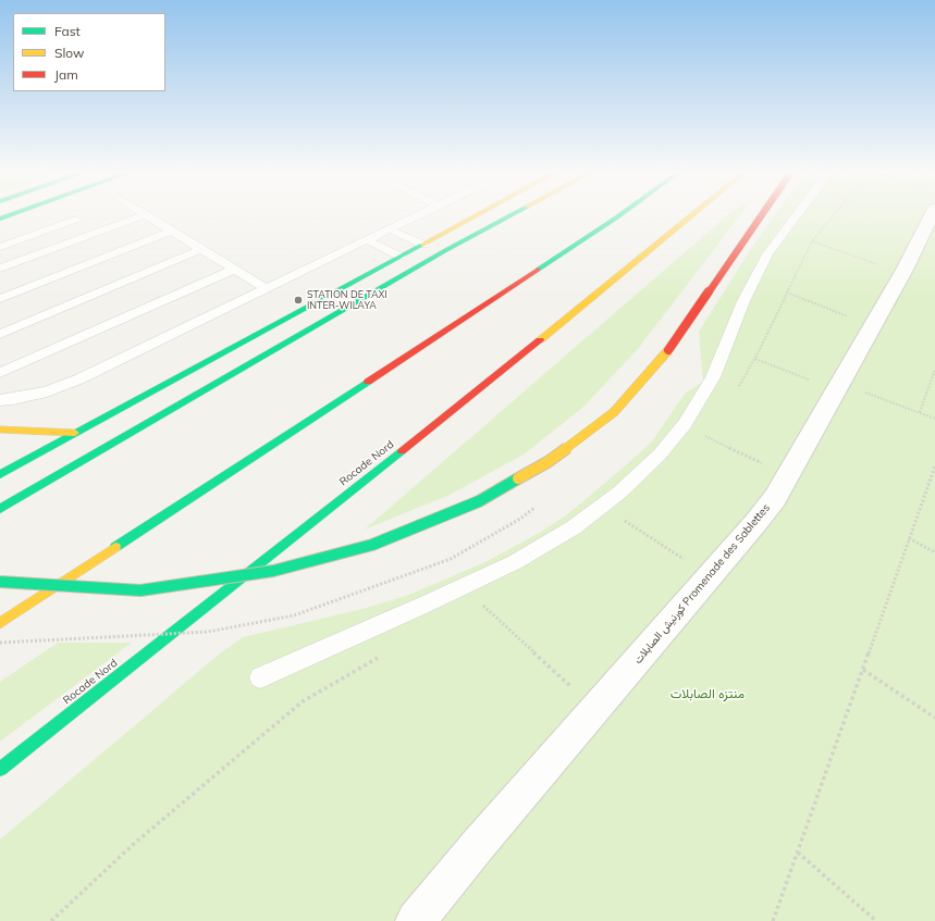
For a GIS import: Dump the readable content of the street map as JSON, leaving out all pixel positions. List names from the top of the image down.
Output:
{
  "streets": {
    "main road": ["Rocade Nord"],
    "street": ["كورنيش الصابلات Promenade des Sablettes"]
  },
  "parks": ["منتزه الصابلات"],
  "places": ["STATION DE TAXI INTER-WILAYA"],
  "legend": ["Fast", "Slow", "Jam"]
}
